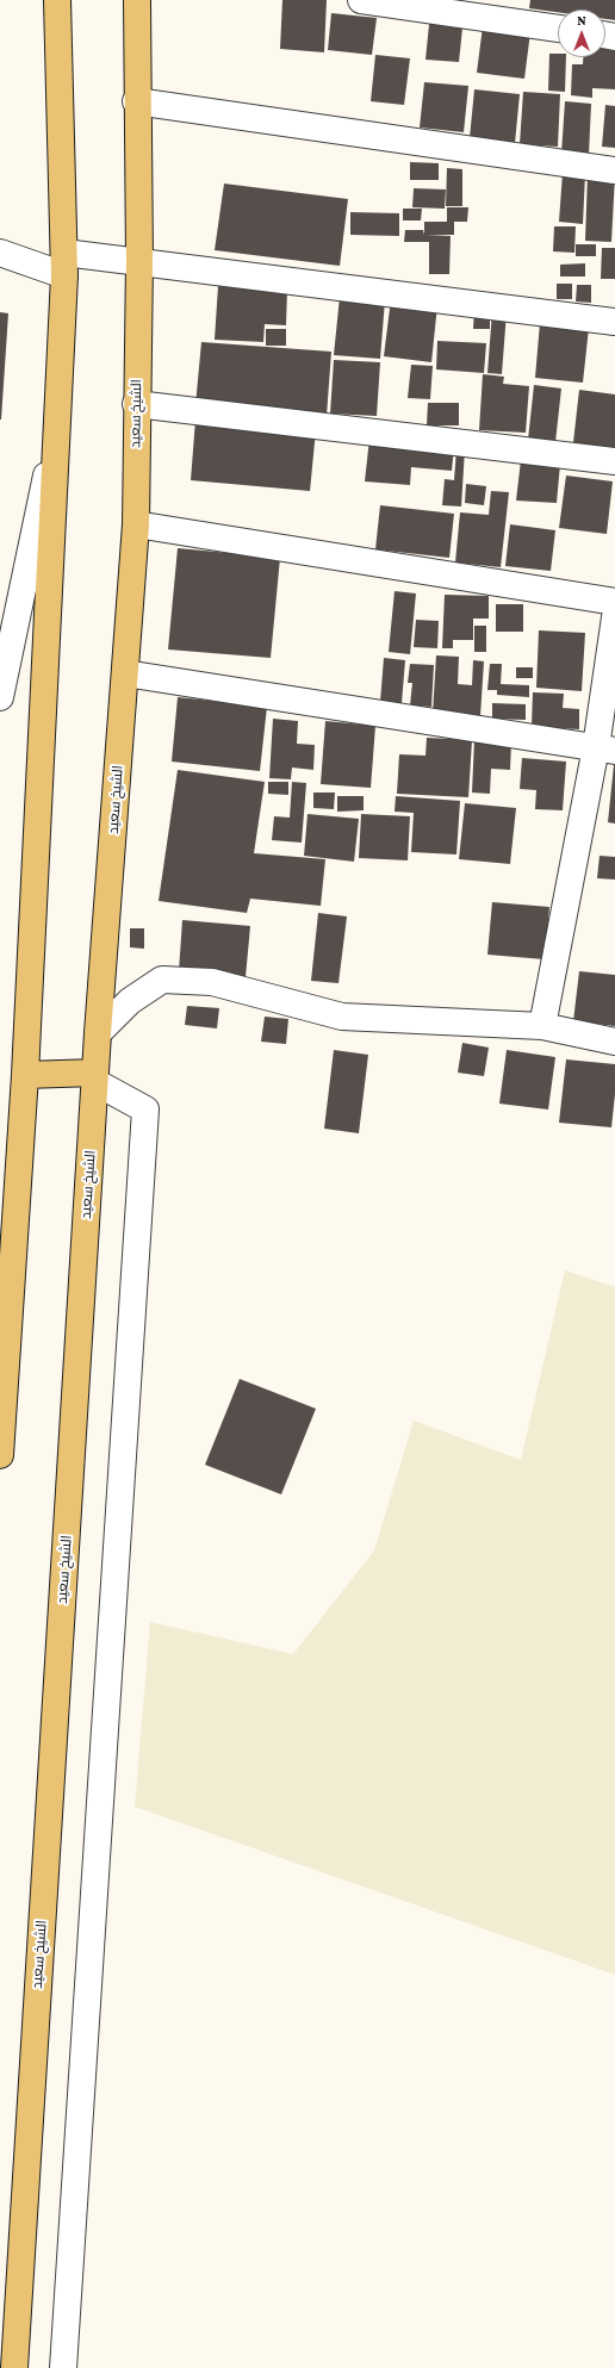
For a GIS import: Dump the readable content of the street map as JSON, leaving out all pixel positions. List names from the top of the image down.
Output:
{
  "streets": {
    "main road": ["الشيخ سعيد"]
  },
  "north": "top"
}
